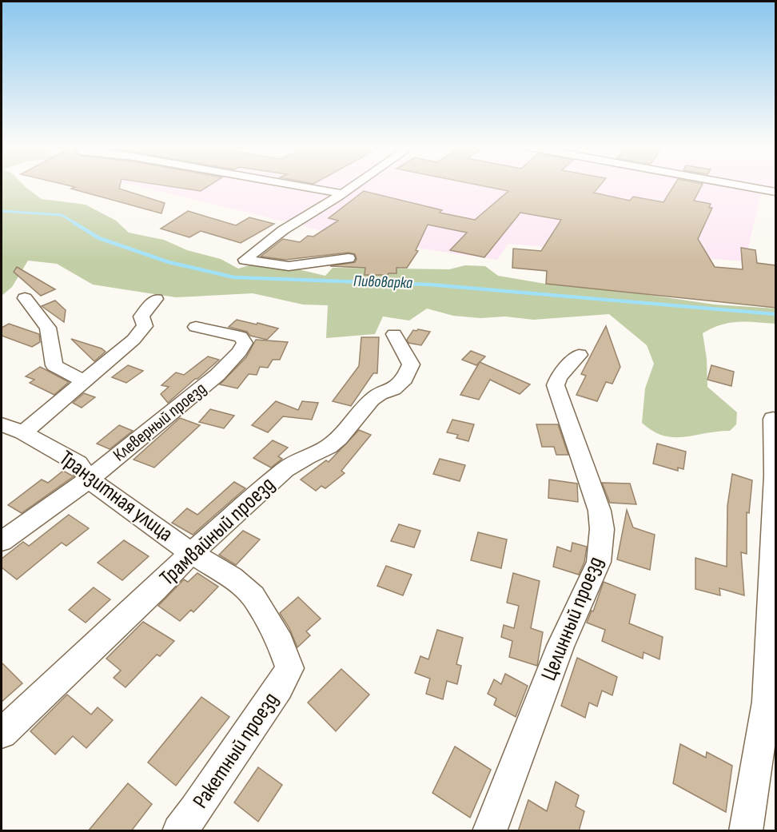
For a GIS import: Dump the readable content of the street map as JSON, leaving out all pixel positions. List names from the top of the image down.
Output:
{
  "streets": {
    "street": [
      "Клеверный проезд",
      "Транзитная улица",
      "Трамвайный проезд",
      "Целинный проезд",
      "Ракетный проезд"
    ]
  },
  "crossings": [
    ["Клеверный проезд", "Транзитная улица"],
    ["Транзитная улица", "Трамвайный проезд"],
    ["Транзитная улица", "Ракетный проезд"]
  ],
  "water": ["Пивоварка"]
}
